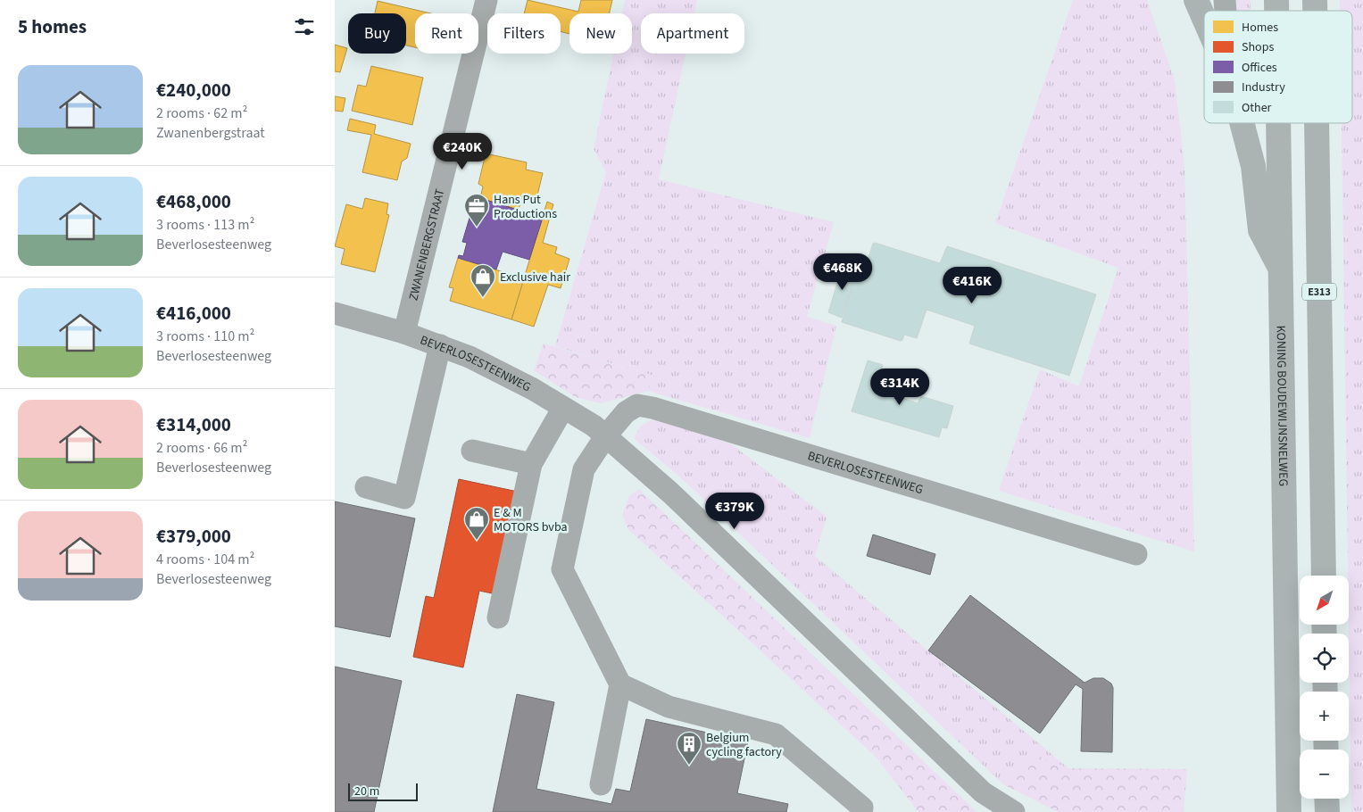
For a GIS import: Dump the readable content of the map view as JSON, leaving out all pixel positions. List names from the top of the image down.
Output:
{
  "streets": {
    "highway": ["E313", "KONING BOUDEWIJNSNELWEG"],
    "street": ["ZWANENBERGSTRAAT", "BEVERLOSESTEENWEG"]
  },
  "crossings": [
    ["ZWANENBERGSTRAAT", "BEVERLOSESTEENWEG"]
  ],
  "places": {
    "office": ["Hans Put Productions"],
    "shop": ["Exclusive hair", "E & M MOTORS bvba"],
    "building": ["Belgium cycling factory"]
  },
  "legend": [
    "Homes",
    "Shops",
    "Offices",
    "Industry",
    "Other"
  ],
  "scale_bar": "20 m",
  "north": "bottom left",
  "page": {
    "heading": "5 homes",
    "chip": [
      "Buy",
      "Rent",
      "Filters",
      "New",
      "Apartment"
    ],
    "list": [
      {
        "name": "€240,000",
        "note": "2 rooms · 62 m² · Zwanenbergstraat"
      },
      {
        "name": "€468,000",
        "note": "3 rooms · 113 m² · Beverlosesteenweg"
      },
      {
        "name": "€416,000",
        "note": "3 rooms · 110 m² · Beverlosesteenweg"
      },
      {
        "name": "€314,000",
        "note": "2 rooms · 66 m² · Beverlosesteenweg"
      },
      {
        "name": "€379,000",
        "note": "4 rooms · 104 m² · Beverlosesteenweg"
      }
    ],
    "price": [
      "€240K",
      "€468K",
      "€416K",
      "€314K",
      "€379K"
    ],
    "map_buttons": ["+", "−"],
    "scale": "20 m"
  }
}
